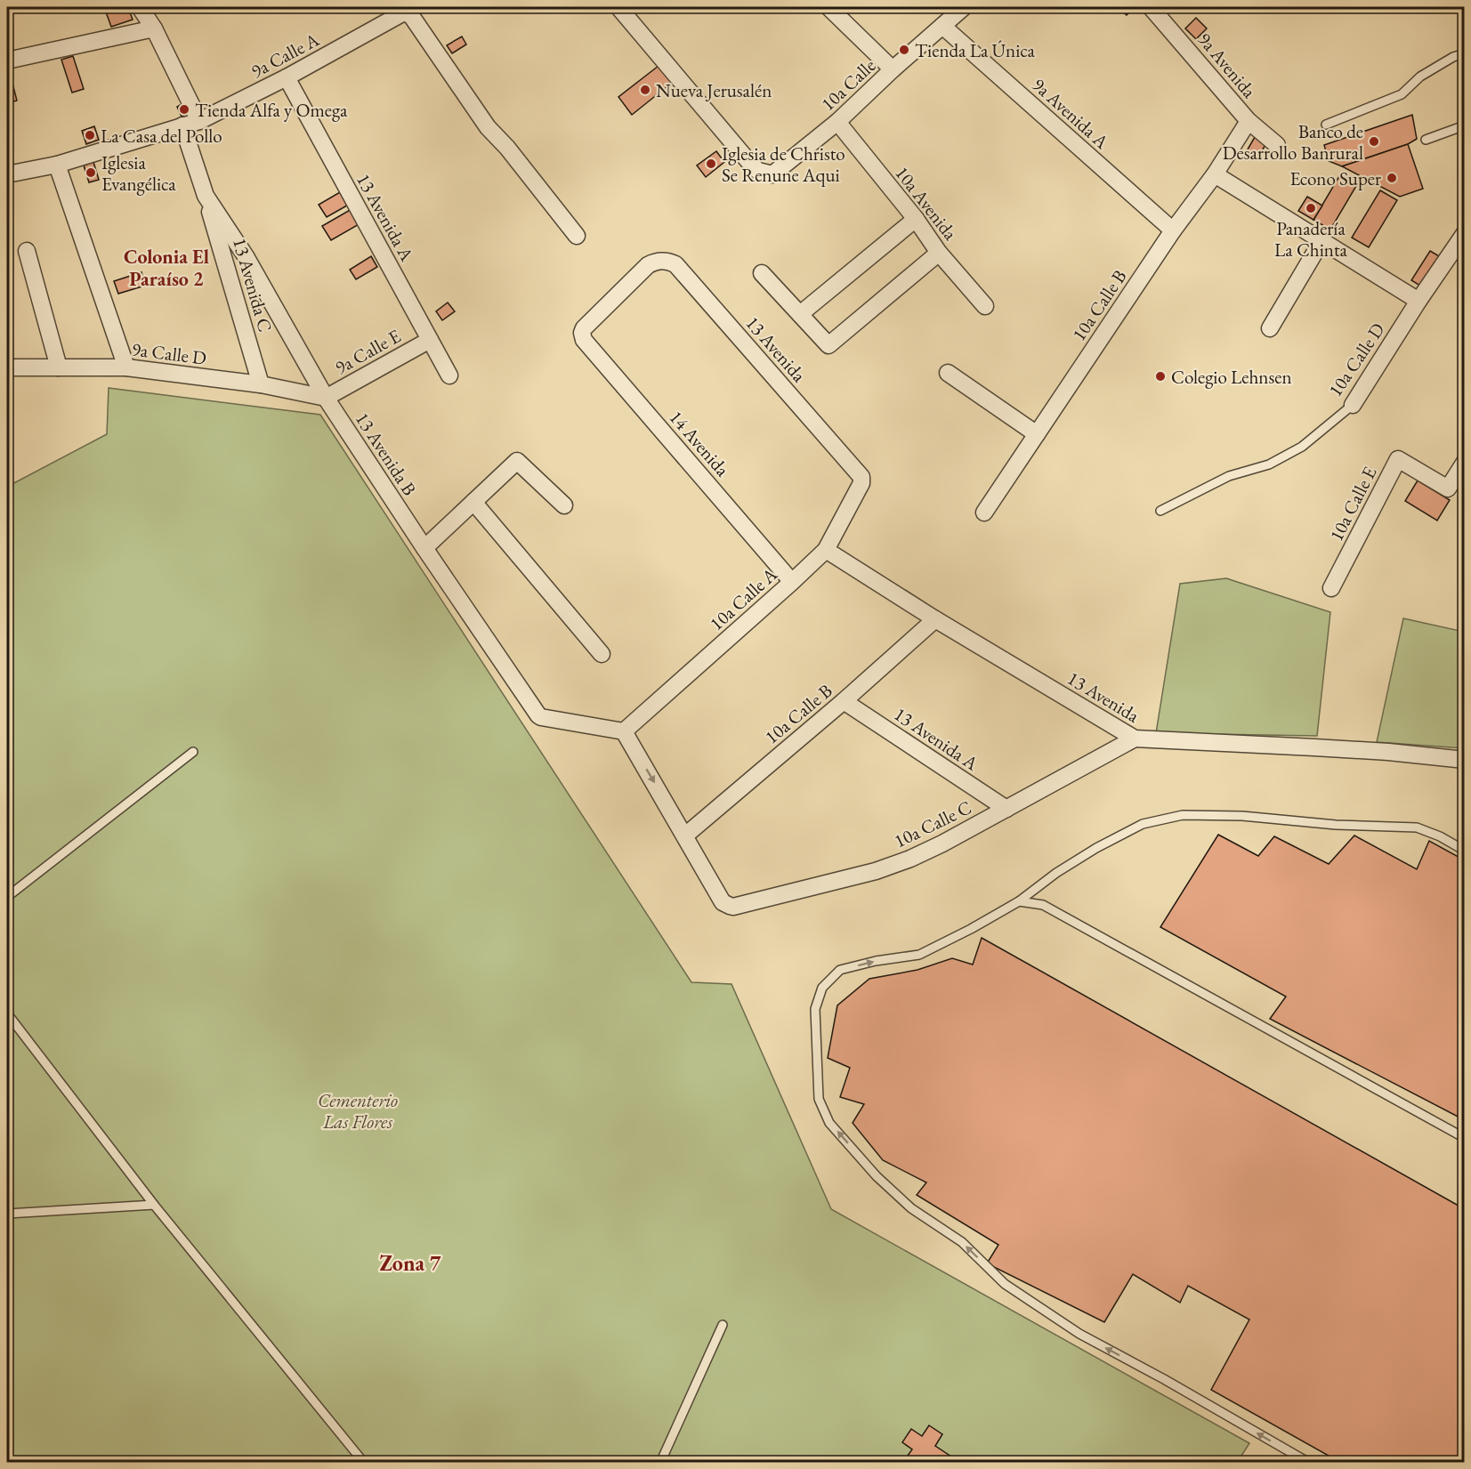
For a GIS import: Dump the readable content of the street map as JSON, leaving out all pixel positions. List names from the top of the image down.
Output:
{
  "streets": {
    "street": [
      "9a Calle A",
      "9a Avenida",
      "10a Calle",
      "9a Avenida A",
      "10a Avenida",
      "13 Avenida A",
      "13 Avenida C",
      "10a Calle B",
      "13 Avenida",
      "9a Calle E",
      "9a Calle D",
      "10a Calle D",
      "14 Avenida",
      "13 Avenida B",
      "10a Calle E",
      "10a Calle A",
      "10a Calle C"
    ]
  },
  "crossings": [
    ["9a Calle A", "13 Avenida A"],
    ["9a Calle A", "13 Avenida B"],
    ["9a Avenida", "10a Calle B"],
    ["10a Calle", "9a Avenida A"],
    ["10a Calle", "10a Avenida"],
    ["9a Avenida A", "10a Calle B"],
    ["13 Avenida A", "10a Calle B"],
    ["13 Avenida A", "9a Calle E"],
    ["13 Avenida A", "10a Calle C"],
    ["13 Avenida C", "9a Calle D"],
    ["13 Avenida C", "13 Avenida B"],
    ["10a Calle B", "13 Avenida"],
    ["10a Calle B", "10a Calle C"],
    ["13 Avenida", "14 Avenida"],
    ["13 Avenida", "10a Calle A"],
    ["13 Avenida", "10a Calle C"],
    ["9a Calle E", "9a Calle D"],
    ["9a Calle E", "13 Avenida B"],
    ["9a Calle D", "13 Avenida B"],
    ["14 Avenida", "10a Calle A"],
    ["13 Avenida B", "10a Calle A"]
  ],
  "districts": ["Colonia El Paraíso 2", "Zona 7"],
  "parks": ["Cementerio Las Flores"],
  "places": [
    "Tienda La Única",
    "Nueva Jerusalén",
    "Tienda Alfa y Omega",
    "La Casa del Pollo",
    "Banco de Desarrollo Banrural",
    "Iglesia de Christo Se Renune Aqui",
    "Iglesia Evangélica",
    "Econo Super",
    "Panadería La Chinta",
    "Colegio Lehnsen"
  ]
}
